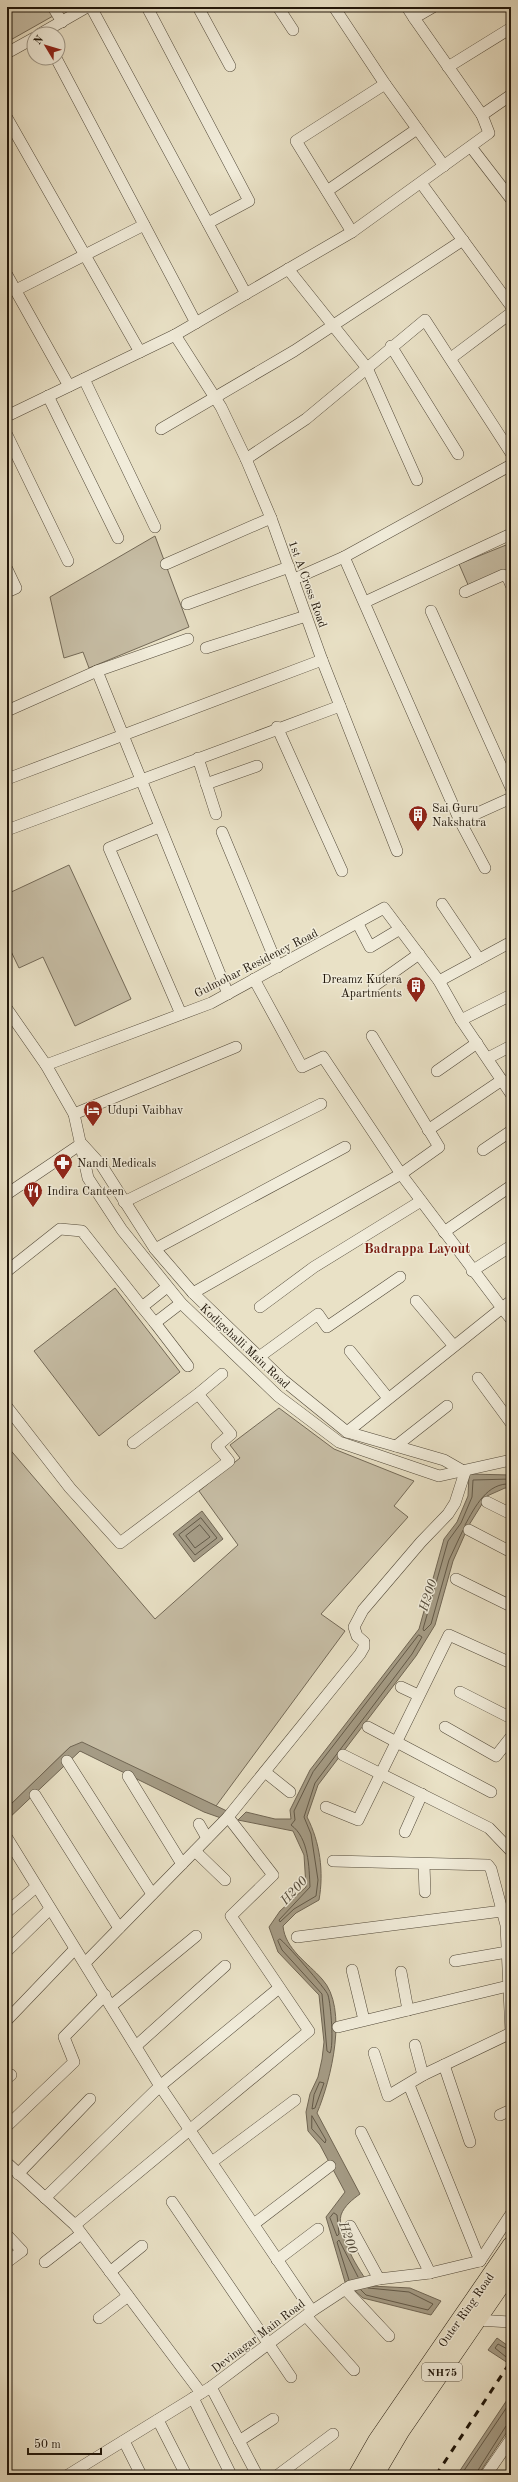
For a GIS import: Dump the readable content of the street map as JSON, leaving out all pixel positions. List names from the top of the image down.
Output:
{
  "streets": {
    "highway": ["Outer Ring Road", "NH75"],
    "street": [
      "1st A Cross Road",
      "Gulmohar Residency Road",
      "Kodigehalli Main Road",
      "Devinagar Main Road"
    ]
  },
  "crossings": [
    ["Gulmohar Residency Road", "Kodigehalli Main Road"]
  ],
  "districts": ["Badrappa Layout"],
  "water": ["H200"],
  "places": {
    "building": ["Sai Guru Nakshatra", "Dreamz Kutera Apartments"],
    "hotel": ["Udupi Vaibhav"],
    "pharmacy": ["Nandi Medicals"],
    "restaurant": ["Indira Canteen"]
  },
  "scale_bar": "50 m",
  "north": "top left"
}
